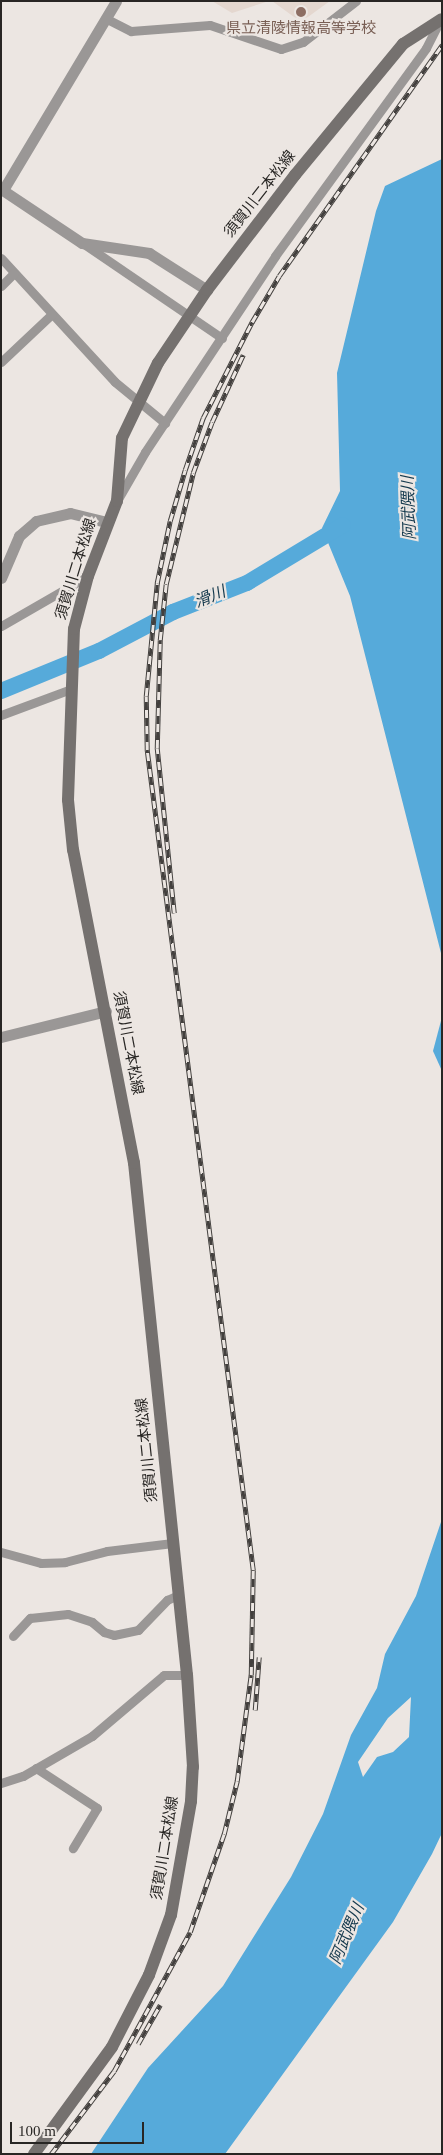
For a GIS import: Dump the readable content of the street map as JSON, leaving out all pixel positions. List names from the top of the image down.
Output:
{
  "streets": {
    "main road": ["須賀川二本松線"]
  },
  "water": ["阿武隈川", "滑川"],
  "places": ["県立清陵情報高等学校"],
  "scale_bar": "100 m"
}
